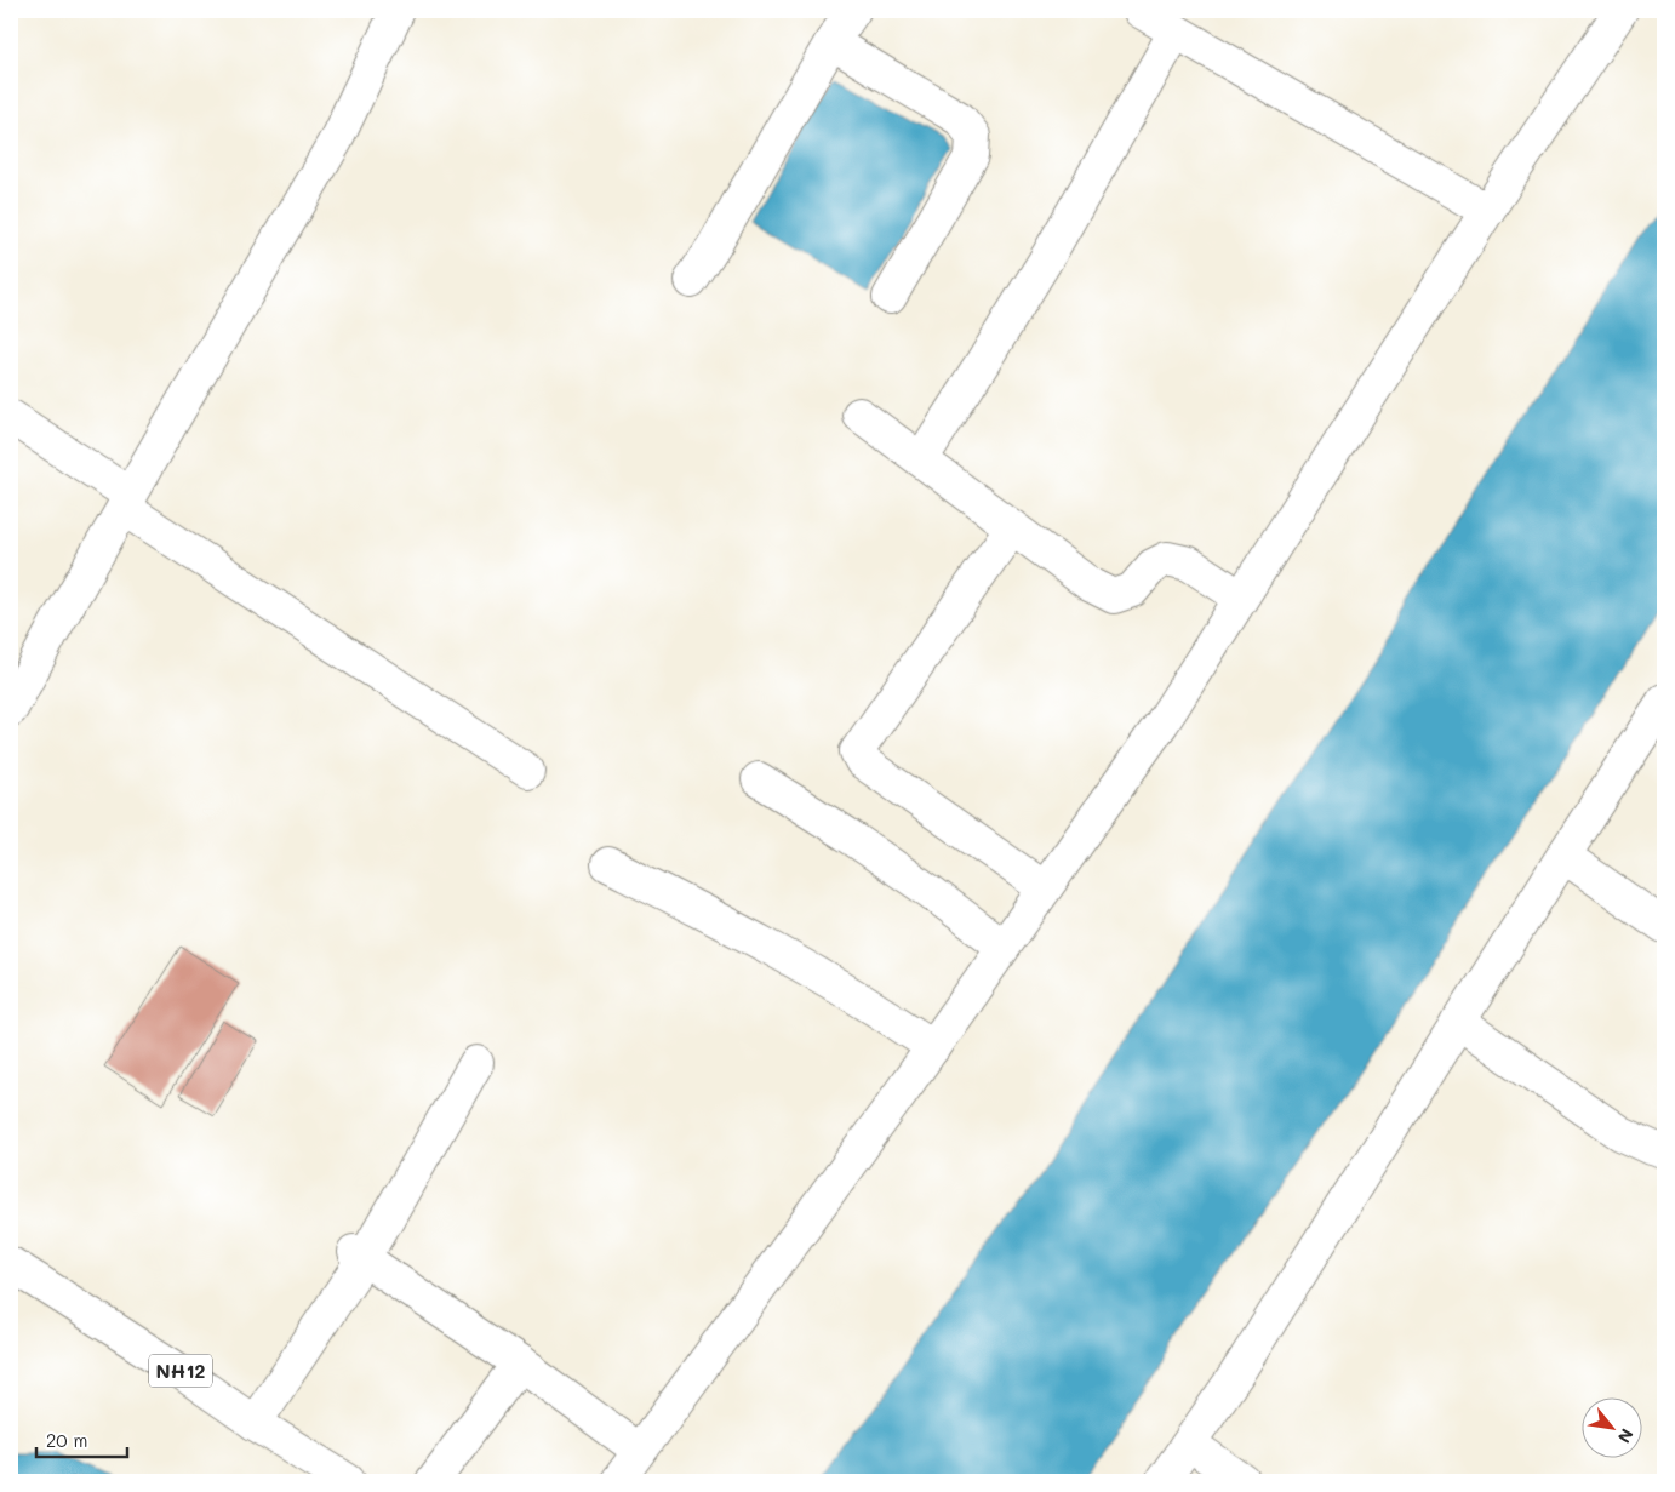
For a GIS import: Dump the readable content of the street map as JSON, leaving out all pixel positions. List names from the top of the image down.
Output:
{
  "streets": {
    "main road": ["NH12"]
  },
  "scale_bar": "20 m",
  "north": "bottom right"
}
